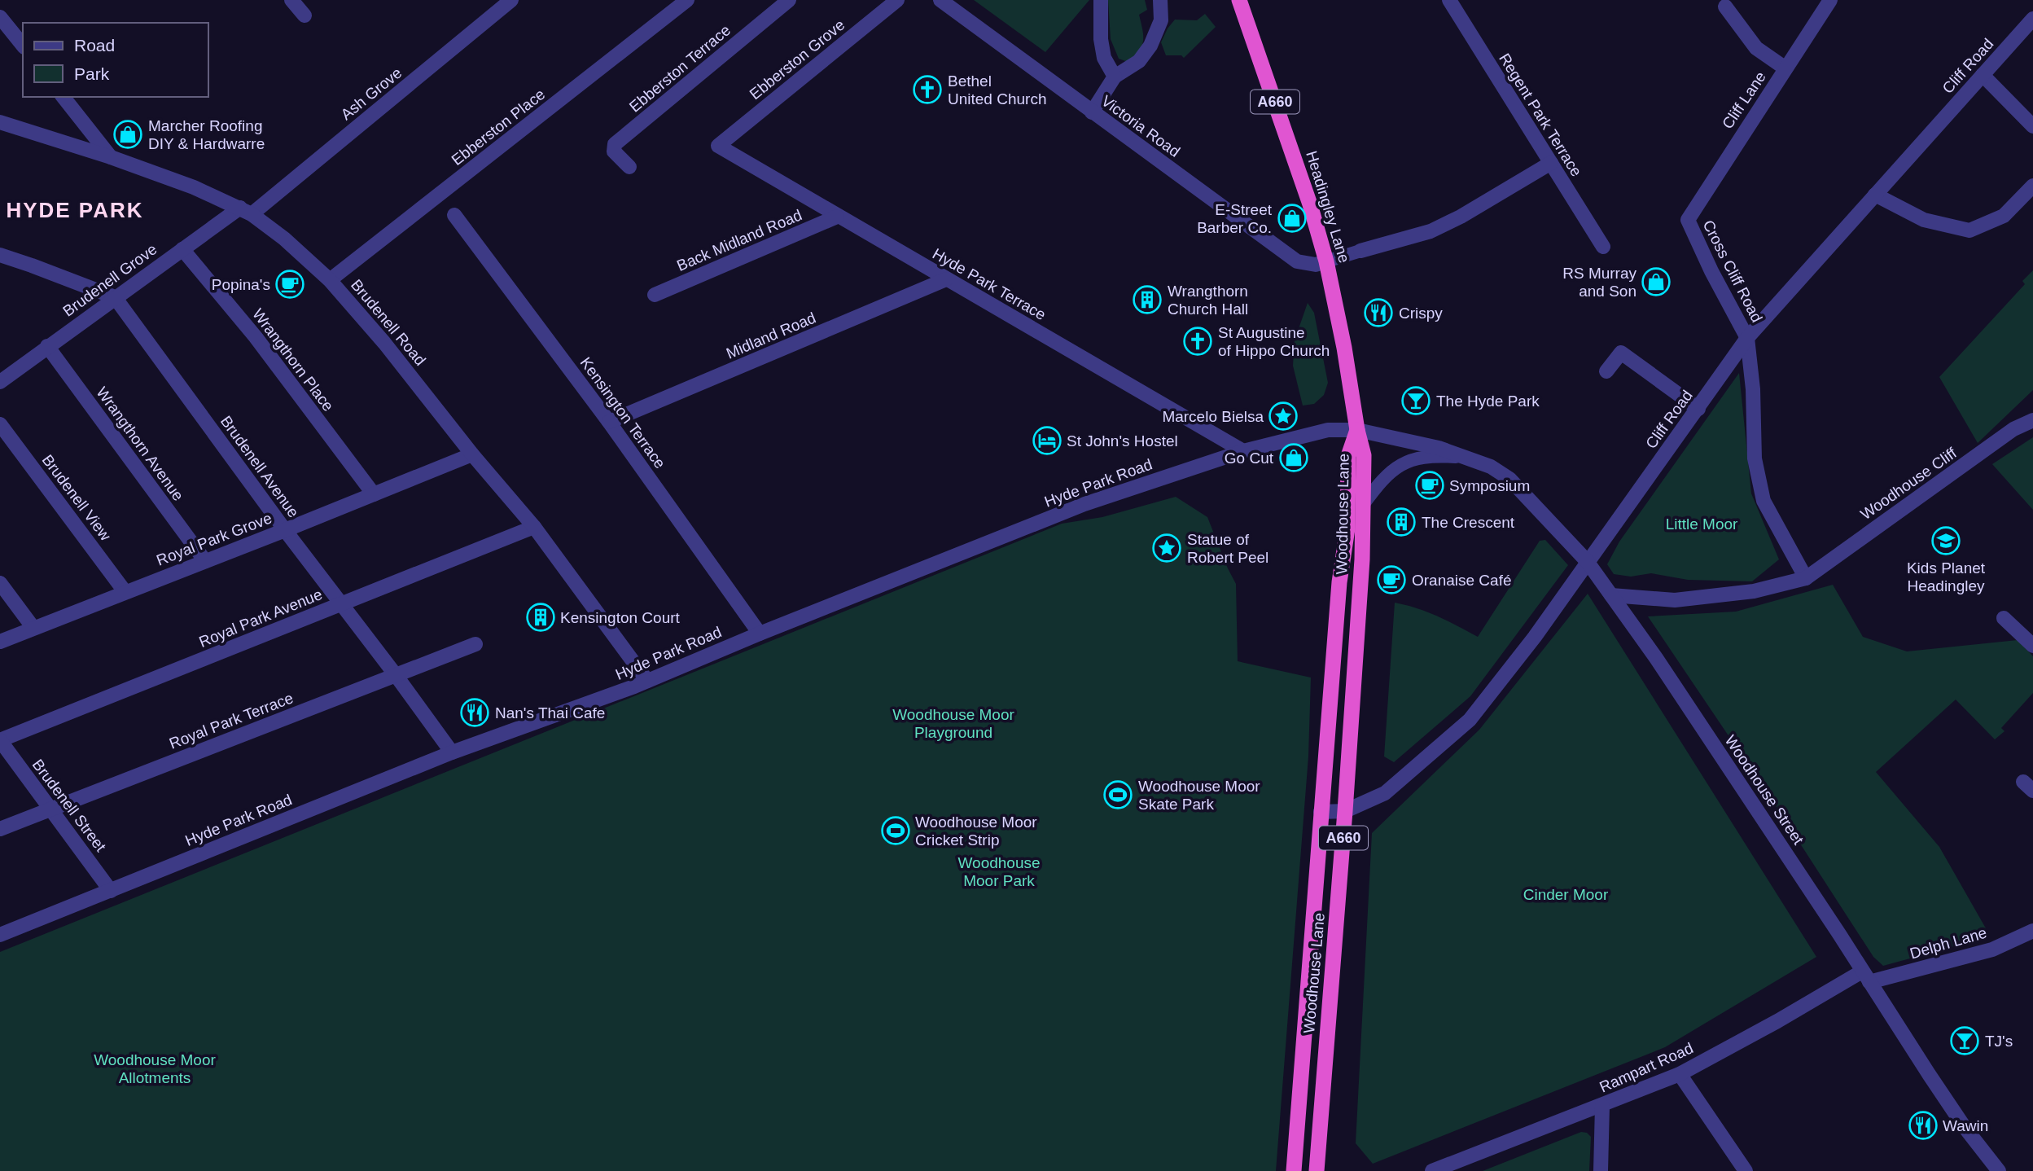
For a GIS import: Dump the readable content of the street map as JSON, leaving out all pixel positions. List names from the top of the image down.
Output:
{
  "streets": {
    "highway": ["A660", "Headingley Lane", "Woodhouse Lane"],
    "street": [
      "Ebberston Grove",
      "Cliff Road",
      "Ebberston Terrace",
      "Ash Grove",
      "Cliff Lane",
      "Regent Park Terrace",
      "Victoria Road",
      "Ebberston Place",
      "Back Midland Road",
      "Cross Cliff Road",
      "Brudenell Grove",
      "Hyde Park Terrace",
      "Brudenell Road",
      "Midland Road",
      "Wrangthorn Place",
      "Kensington Terrace",
      "Wrangthorn Avenue",
      "Brudenell Avenue",
      "Hyde Park Road",
      "Woodhouse Cliff",
      "Brudenell View",
      "Royal Park Grove",
      "Royal Park Avenue",
      "Royal Park Terrace",
      "Woodhouse Street",
      "Brudenell Street",
      "Delph Lane",
      "Rampart Road"
    ]
  },
  "crossings": [
    ["Ebberston Grove", "Hyde Park Terrace"],
    ["Cliff Road", "Cross Cliff Road"],
    ["Cliff Road", "Woodhouse Lane"],
    ["Cliff Road", "Woodhouse Street"],
    ["Ash Grove", "Brudenell Grove"],
    ["Ash Grove", "Brudenell Road"],
    ["Cliff Lane", "Cross Cliff Road"],
    ["Victoria Road", "Headingley Lane"],
    ["Ebberston Place", "Brudenell Road"],
    ["Headingley Lane", "Hyde Park Road"],
    ["Headingley Lane", "Woodhouse Lane"],
    ["Headingley Lane", "Woodhouse Street"],
    ["Back Midland Road", "Hyde Park Terrace"],
    ["Brudenell Grove", "Brudenell Road"],
    ["Brudenell Grove", "Wrangthorn Place"],
    ["Brudenell Grove", "Wrangthorn Avenue"],
    ["Brudenell Grove", "Brudenell Avenue"],
    ["Hyde Park Terrace", "Midland Road"],
    ["Hyde Park Terrace", "Hyde Park Road"],
    ["Brudenell Road", "Hyde Park Road"],
    ["Brudenell Road", "Royal Park Grove"],
    ["Brudenell Road", "Royal Park Avenue"],
    ["Midland Road", "Kensington Terrace"],
    ["Wrangthorn Place", "Royal Park Grove"],
    ["Kensington Terrace", "Hyde Park Road"],
    ["Wrangthorn Avenue", "Royal Park Grove"],
    ["Brudenell Avenue", "Hyde Park Road"],
    ["Brudenell Avenue", "Royal Park Grove"],
    ["Brudenell Avenue", "Royal Park Avenue"],
    ["Brudenell Avenue", "Royal Park Terrace"],
    ["Hyde Park Road", "Woodhouse Lane"],
    ["Hyde Park Road", "Woodhouse Street"],
    ["Hyde Park Road", "Brudenell Street"],
    ["Woodhouse Cliff", "Woodhouse Street"],
    ["Brudenell View", "Royal Park Grove"],
    ["Woodhouse Lane", "Woodhouse Street"],
    ["Royal Park Avenue", "Brudenell Street"],
    ["Royal Park Terrace", "Brudenell Street"],
    ["Woodhouse Street", "Delph Lane"],
    ["Woodhouse Street", "Rampart Road"],
    ["Delph Lane", "Rampart Road"]
  ],
  "districts": ["HYDE PARK"],
  "parks": [
    "Little Moor",
    "Woodhouse Moor Playground",
    "Woodhouse Moor Park",
    "Cinder Moor",
    "Woodhouse Moor Allotments"
  ],
  "places": {
    "church": ["Bethel United Church", "St Augustine of Hippo Church"],
    "shop": [
      "Marcher Roofing DIY & Hardwarre",
      "E-Street Barber Co.",
      "RS Murray and Son",
      "Go Cut"
    ],
    "cafe": ["Popina's", "Symposium", "Oranaise Café"],
    "building": ["Wrangthorn Church Hall", "The Crescent", "Kensington Court"],
    "restaurant": ["Crispy", "Nan's Thai Cafe", "Wawin"],
    "bar": ["The Hyde Park", "TJ's"],
    "place": ["Marcelo Bielsa", "Statue of Robert Peel"],
    "hotel": ["St John's Hostel"],
    "school or university": ["Kids Planet Headingley"],
    "sports": ["Woodhouse Moor Skate Park", "Woodhouse Moor Cricket Strip"]
  },
  "legend": ["Road", "Park"]
}
